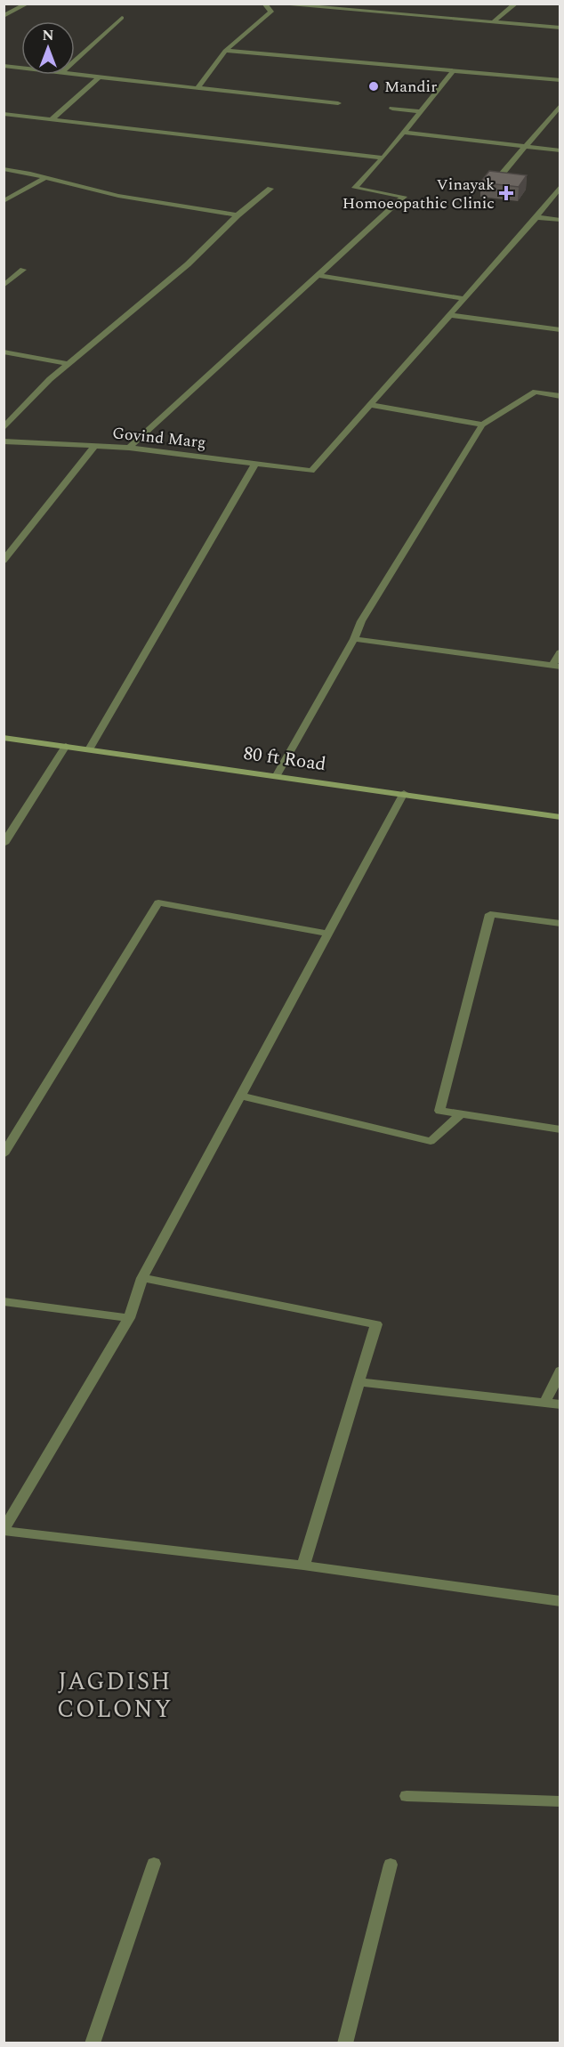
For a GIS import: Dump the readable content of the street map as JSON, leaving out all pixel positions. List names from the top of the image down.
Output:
{
  "streets": {
    "street": ["Govind Marg", "80 ft Road"]
  },
  "districts": ["JAGDISH COLONY"],
  "places": {
    "other": ["Mandir"],
    "health": ["Vinayak Homoeopathic Clinic"]
  },
  "north": "top"
}
